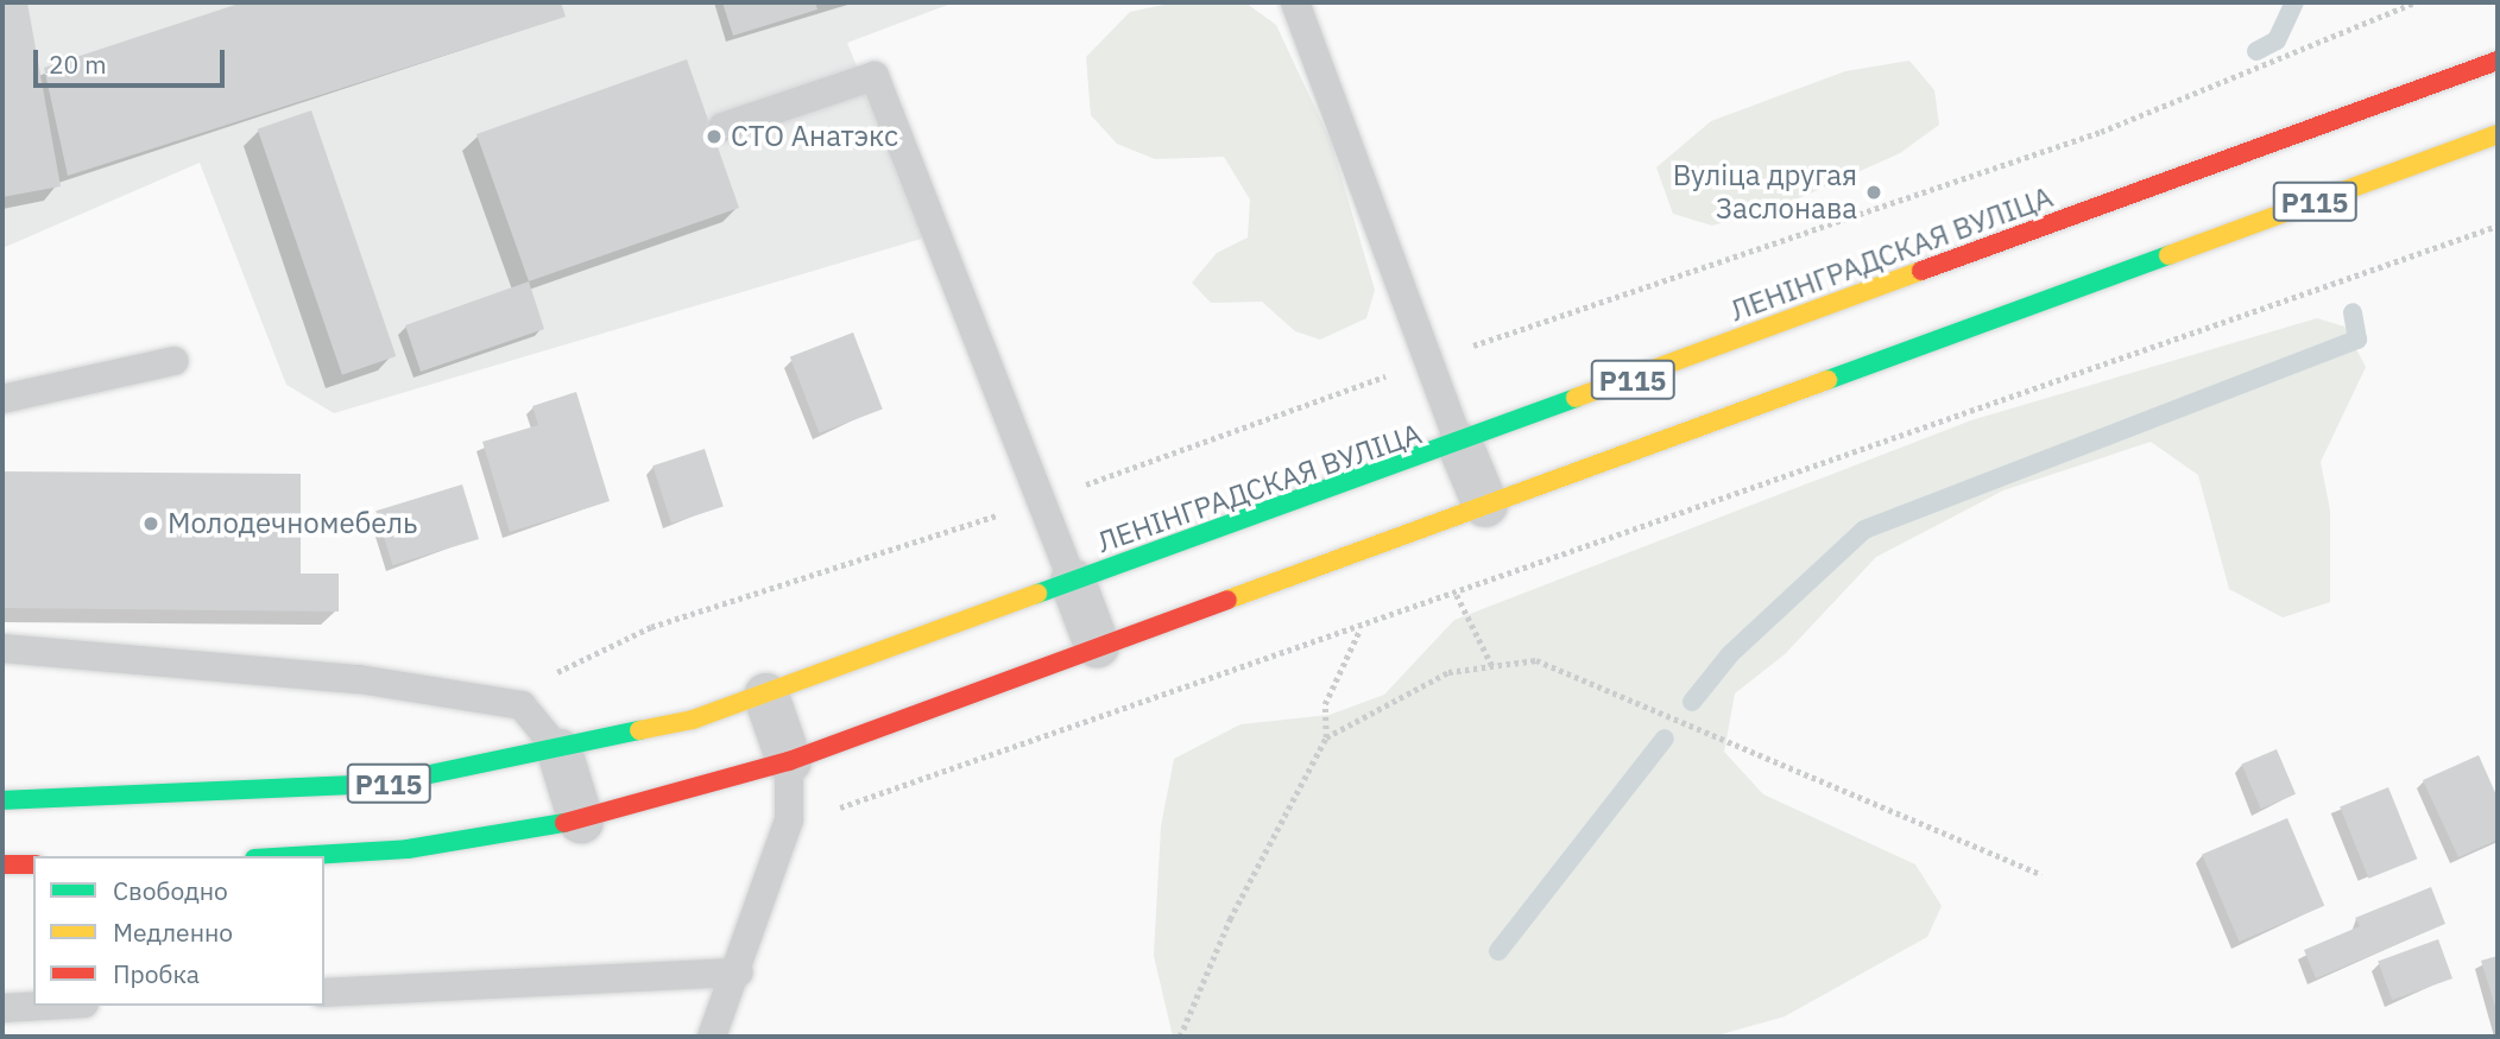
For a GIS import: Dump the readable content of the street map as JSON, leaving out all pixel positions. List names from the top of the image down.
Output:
{
  "streets": {
    "main road": ["Р115", "ЛЕНІНГРАДСКАЯ ВУЛІЦА"]
  },
  "places": ["СТО Анатэкс", "Вуліца другая Заслонава", "Молодечномебель"],
  "legend": ["Свободно", "Медленно", "Пробка"],
  "scale_bar": "20 m"
}
